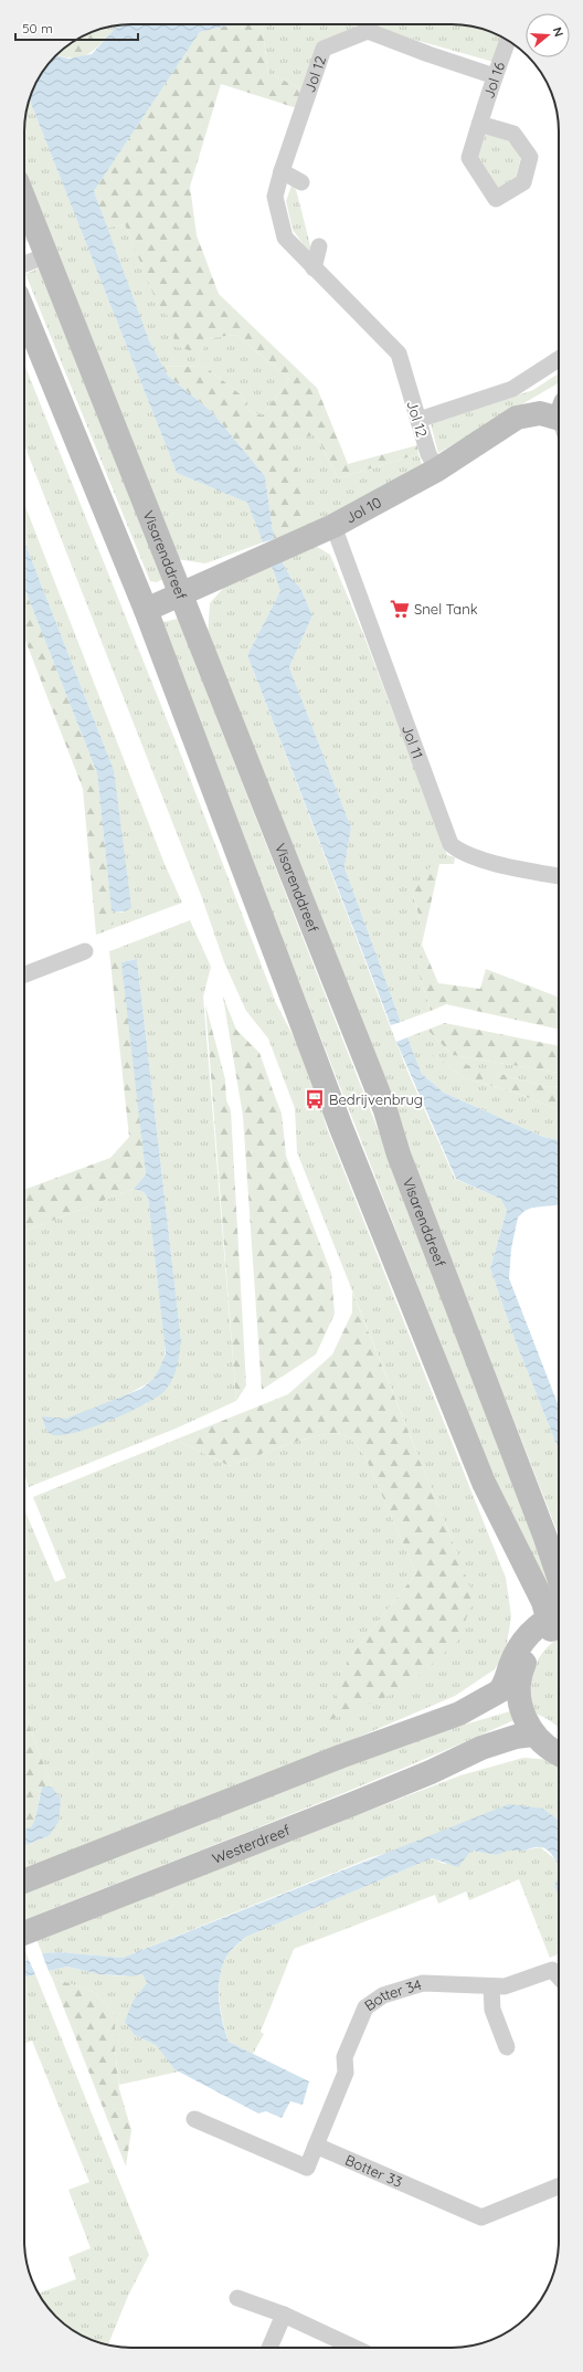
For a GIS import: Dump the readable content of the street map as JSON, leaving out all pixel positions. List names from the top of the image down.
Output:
{
  "streets": {
    "main road": ["Jol 10", "Visarenddreef", "Westerdreef"],
    "street": [
      "Jol 12",
      "Jol 16",
      "Jol 11",
      "Botter 34",
      "Botter 33"
    ]
  },
  "crossings": [
    ["Jol 12", "Jol 16"],
    ["Jol 12", "Jol 10"],
    ["Jol 10", "Visarenddreef"],
    ["Jol 10", "Jol 11"],
    ["Botter 34", "Botter 33"]
  ],
  "places": {
    "supermarket": ["Snel Tank"],
    "bus stop": ["Bedrijvenbrug"]
  },
  "scale_bar": "50 m",
  "north": "right"
}
